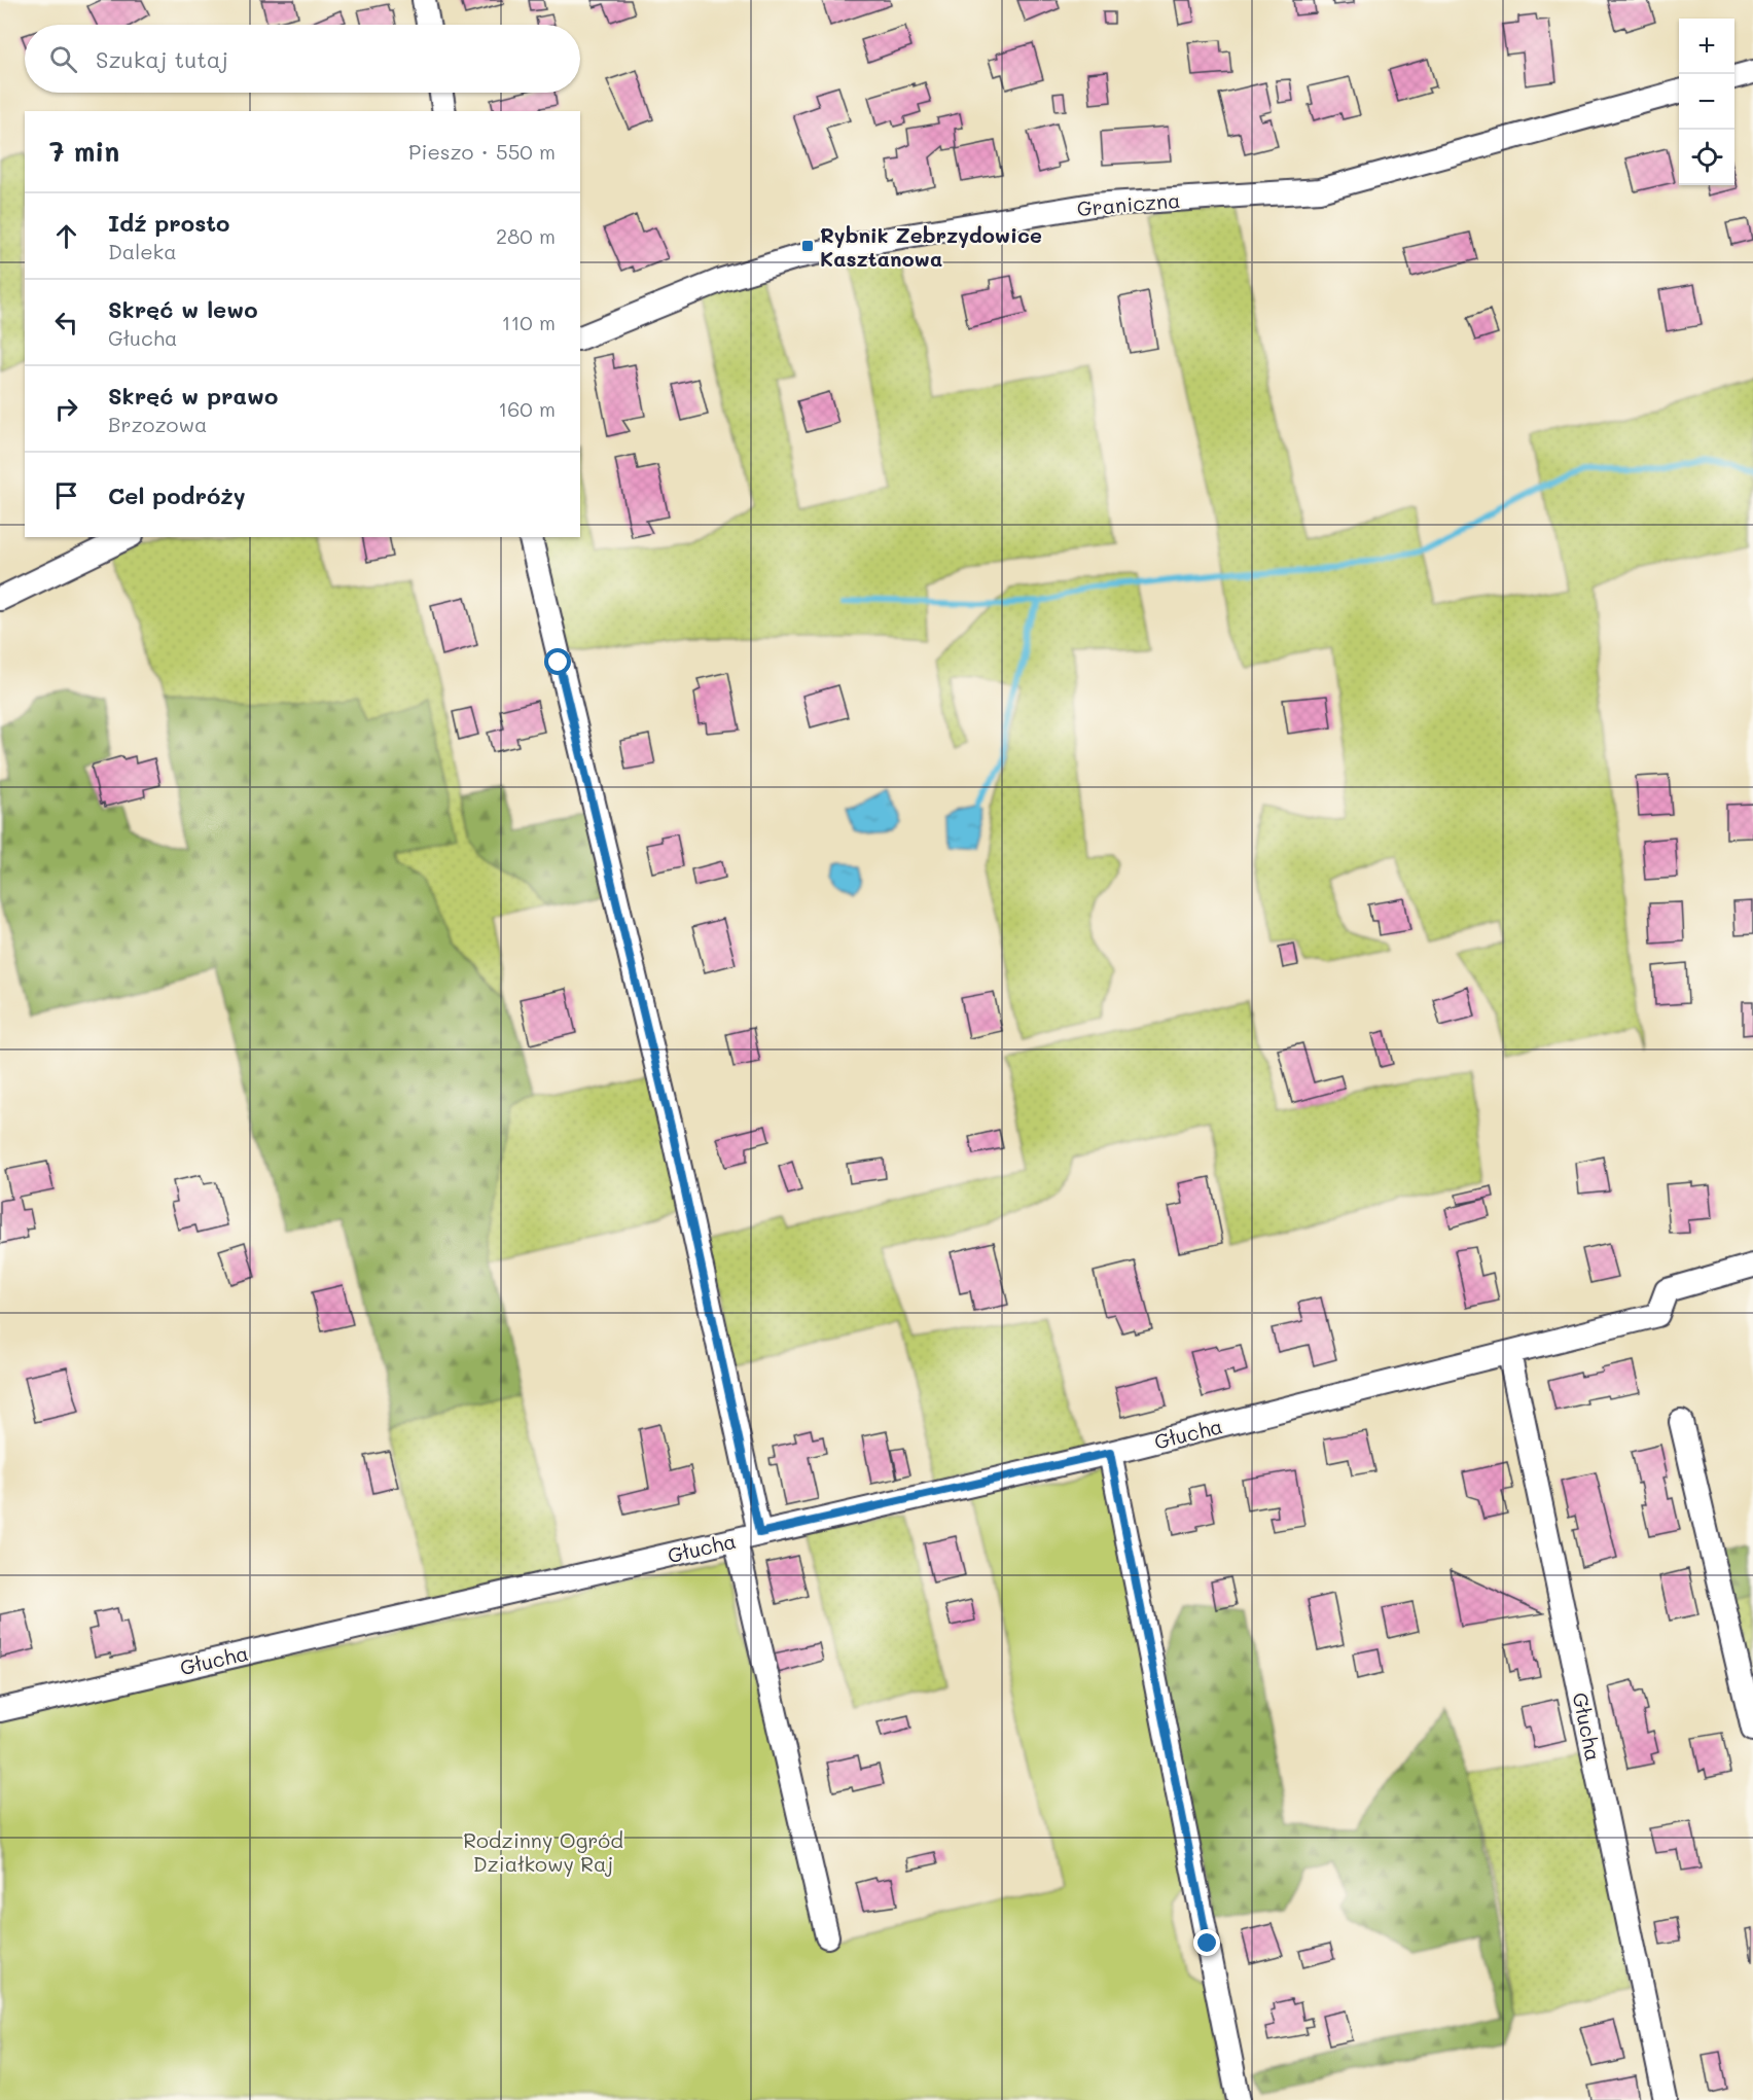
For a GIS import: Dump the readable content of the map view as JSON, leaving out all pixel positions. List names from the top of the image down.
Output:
{
  "streets": {
    "street": ["Graniczna", "Głucha"]
  },
  "parks": ["Rodzinny Ogród Działkowy Raj"],
  "places": {
    "transit": ["Rybnik Zebrzydowice Kasztanowa"]
  },
  "page": {
    "map_buttons": ["+", "−"],
    "search": "Szukaj tutaj",
    "heading": ["7 min", "Pieszo · 550 m"],
    "list": [
      ["Idź prosto", "Daleka", "280 m"],
      ["Skręć w lewo", "Głucha", "110 m"],
      ["Skręć w prawo", "Brzozowa", "160 m"],
      "Cel podróży"
    ]
  }
}
